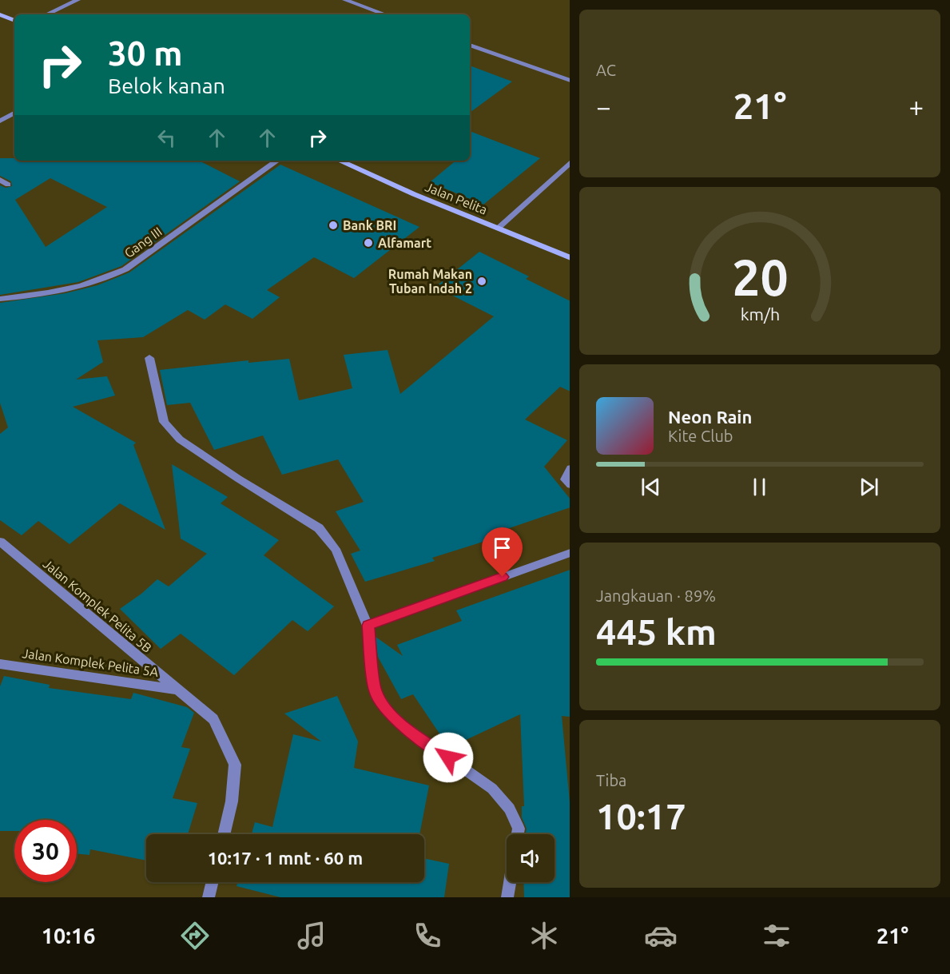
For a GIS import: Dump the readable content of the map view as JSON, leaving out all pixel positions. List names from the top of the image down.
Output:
{
  "streets": {
    "street": [
      "Jalan Pelita",
      "Gang III",
      "Jalan Komplek Pelita 5B",
      "Jalan Komplek Pelita 5A"
    ]
  },
  "crossings": [
    ["Jalan Komplek Pelita 5B", "Jalan Komplek Pelita 5A"]
  ],
  "places": ["Bank BRI", "Alfamart", "Rumah Makan Tuban Indah 2"],
  "page": {
    "tile": [
      "AC",
      ["Jangkauan · 89%", "445 km"],
      ["Tiba", "10:17"]
    ],
    "turn": ["30 m", "Belok kanan"],
    "heat": ["−", "21°", "+"],
    "song": ["Neon Rain", "Kite Club"],
    "limit": "30",
    "trip": "10:17 · 1 mnt · 60 m",
    "tabs": ["10:16", "21°"],
    "gauge": ["20", "km/h"]
  }
}
